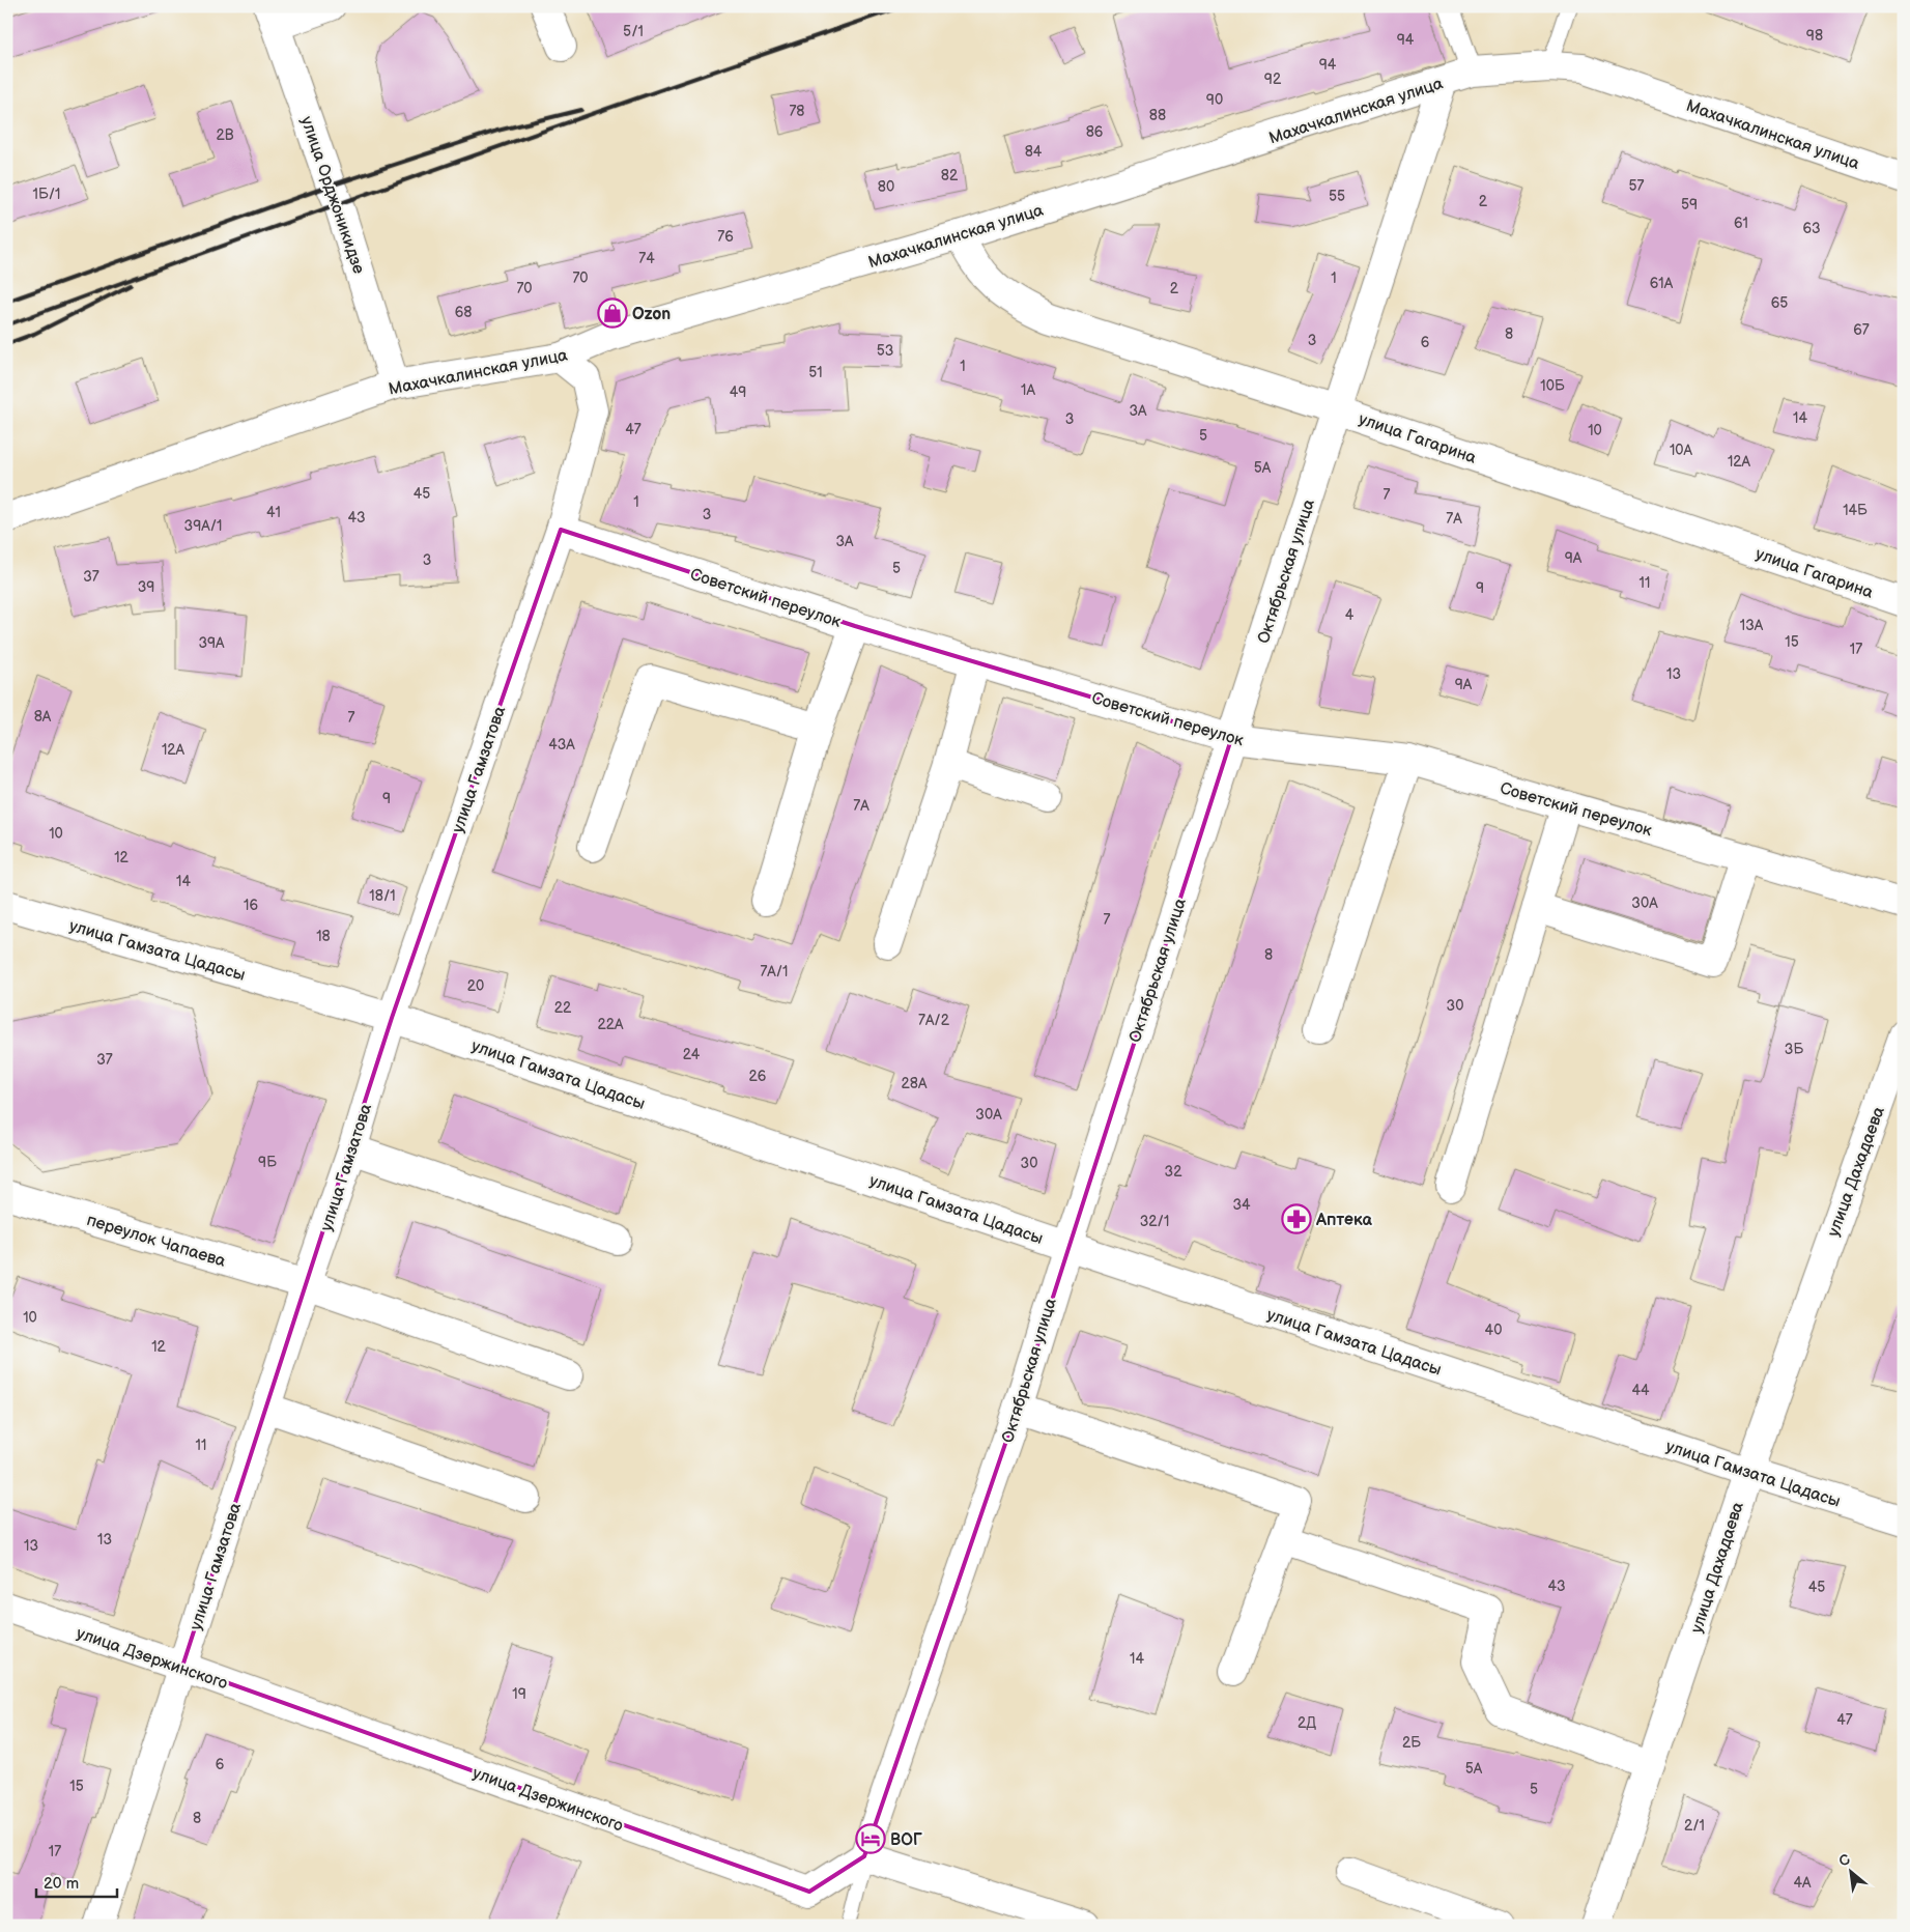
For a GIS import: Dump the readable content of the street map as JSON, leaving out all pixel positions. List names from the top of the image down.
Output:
{
  "streets": {
    "street": [
      "Махачкалинская улица",
      "улица Орджоникидзе",
      "улица Гагарина",
      "Октябрьская улица",
      "Советский переулок",
      "улица Гамзатова",
      "улица Гамзата Цадасы",
      "улица Дахадаева",
      "переулок Чапаева",
      "улица Дзержинского"
    ]
  },
  "crossings": [
    ["Махачкалинская улица", "улица Орджоникидзе"],
    ["Махачкалинская улица", "улица Гагарина"],
    ["Махачкалинская улица", "Октябрьская улица"],
    ["Махачкалинская улица", "улица Гамзатова"],
    ["улица Гагарина", "Октябрьская улица"],
    ["Октябрьская улица", "Советский переулок"],
    ["Октябрьская улица", "улица Гамзата Цадасы"],
    ["Октябрьская улица", "улица Дзержинского"],
    ["Советский переулок", "улица Гамзатова"],
    ["улица Гамзатова", "улица Гамзата Цадасы"],
    ["улица Гамзатова", "переулок Чапаева"],
    ["улица Гамзатова", "улица Дзержинского"],
    ["улица Гамзата Цадасы", "улица Дахадаева"]
  ],
  "places": {
    "shop": ["Ozon"],
    "pharmacy": ["Аптека"],
    "hotel": ["ВОГ"]
  },
  "house_numbers": [
    "5/1",
    "98",
    "94",
    "94",
    "92",
    "90",
    "78",
    "88",
    "86",
    "2В",
    "84",
    "82",
    "57",
    "80",
    "1Б/1",
    "55",
    "2",
    "59",
    "61",
    "63",
    "76",
    "74",
    "70",
    "1",
    "61А",
    "70",
    "2",
    "65",
    "68",
    "67",
    "8",
    "3",
    "6",
    "53",
    "1",
    "51",
    "10Б",
    "1А",
    "49",
    "3А",
    "14",
    "3",
    "47",
    "10",
    "5",
    "10А",
    "12А",
    "5А",
    "45",
    "7",
    "1",
    "14Б",
    "41",
    "3",
    "43",
    "7А",
    "39А/1",
    "3А",
    "9А",
    "3",
    "5",
    "37",
    "11",
    "39",
    "9",
    "4",
    "13А",
    "15",
    "39А",
    "17",
    "13",
    "9А",
    "8А",
    "7",
    "43А",
    "12А",
    "9",
    "7А",
    "10",
    "12",
    "14",
    "18/1",
    "30А",
    "16",
    "7",
    "18",
    "8",
    "7А/1",
    "20",
    "30",
    "22",
    "7А/2",
    "22А",
    "3Б",
    "24",
    "37",
    "26",
    "28А",
    "30А",
    "9Б",
    "30",
    "32",
    "34",
    "32/1",
    "10",
    "40",
    "12",
    "44",
    "11",
    "13",
    "13",
    "43",
    "45",
    "14",
    "19",
    "47",
    "2Д",
    "2Б",
    "6",
    "5А",
    "15",
    "5",
    "8",
    "2/1",
    "17",
    "4А"
  ],
  "scale_bar": "20 m",
  "north": "top left"
}
